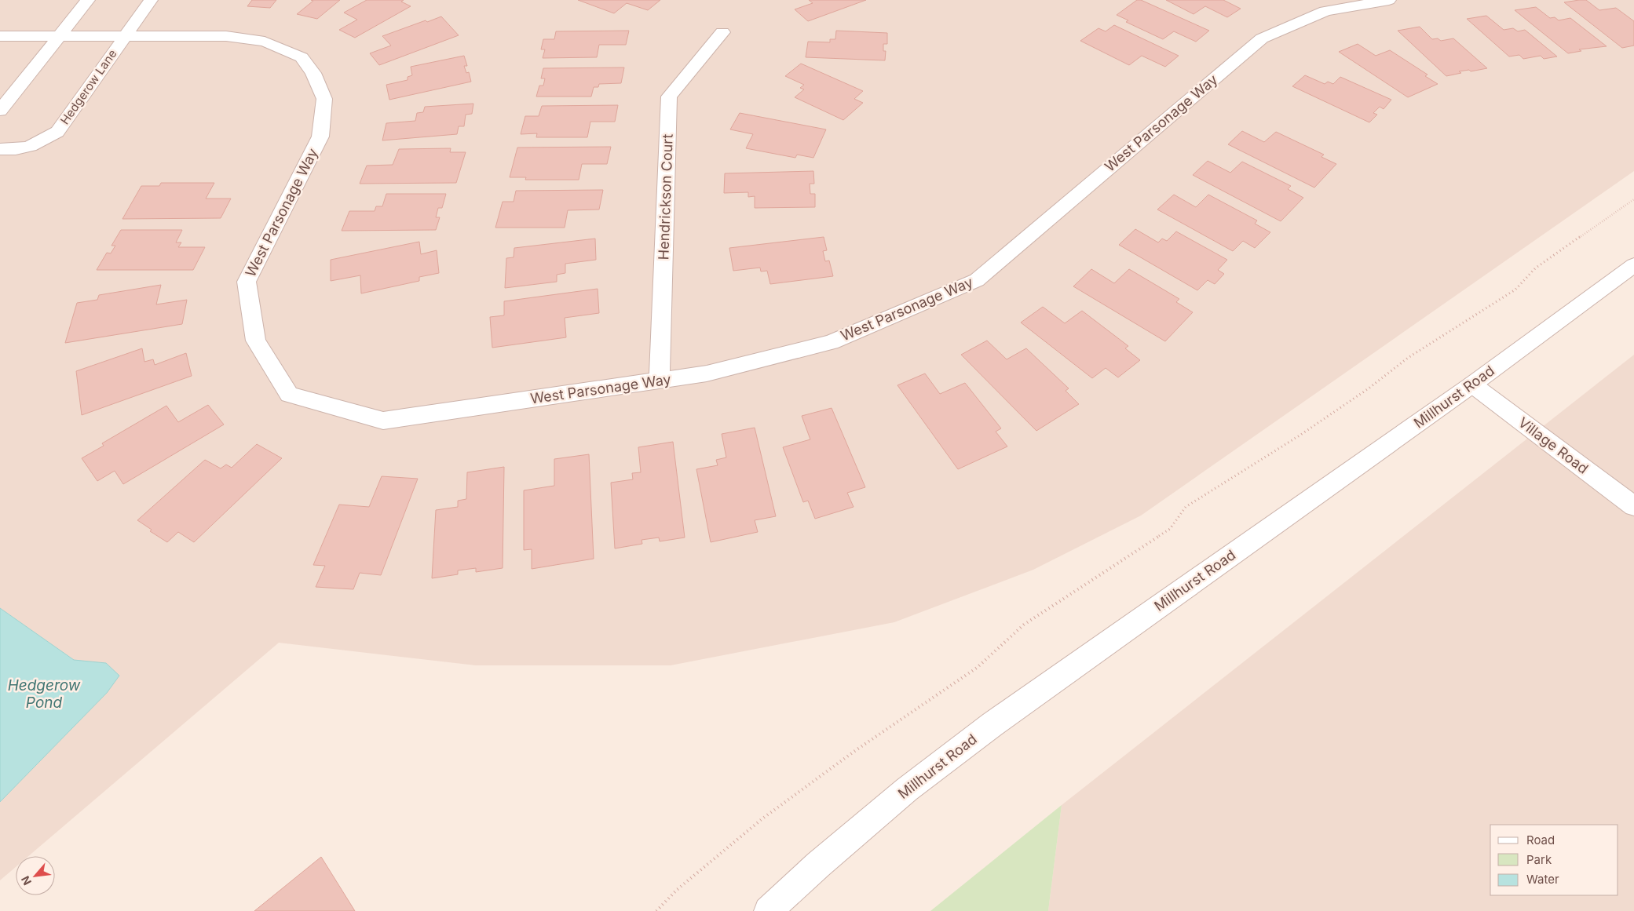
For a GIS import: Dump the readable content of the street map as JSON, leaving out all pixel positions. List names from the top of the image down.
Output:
{
  "streets": {
    "street": [
      "Hedgerow Lane",
      "West Parsonage Way",
      "Hendrickson Court",
      "Millhurst Road",
      "Village Road"
    ]
  },
  "crossings": [
    ["Hedgerow Lane", "West Parsonage Way"],
    ["West Parsonage Way", "Hendrickson Court"],
    ["Millhurst Road", "Village Road"]
  ],
  "water": ["Hedgerow Pond"],
  "legend": ["Road", "Park", "Water"],
  "north": "bottom left"
}
